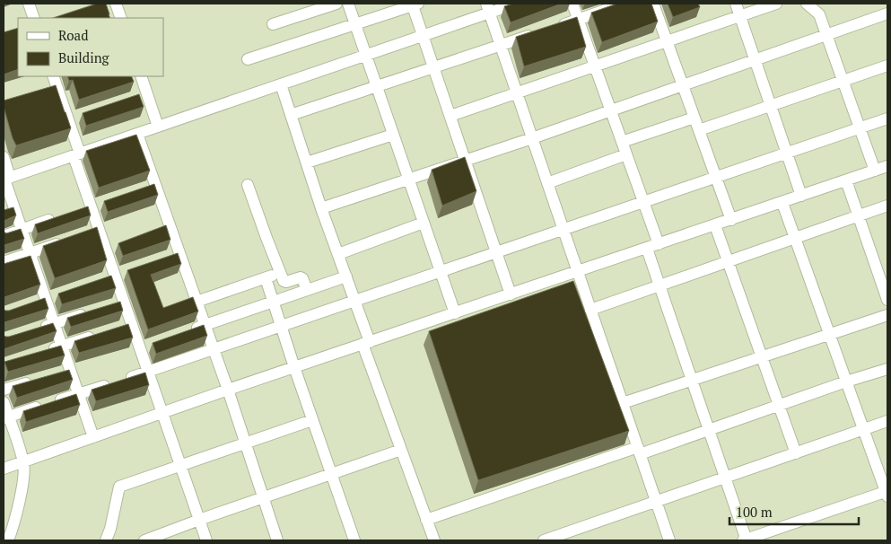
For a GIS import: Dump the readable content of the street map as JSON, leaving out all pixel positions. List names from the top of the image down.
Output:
{
  "legend": ["Road", "Building"],
  "scale_bar": "100 m"
}
